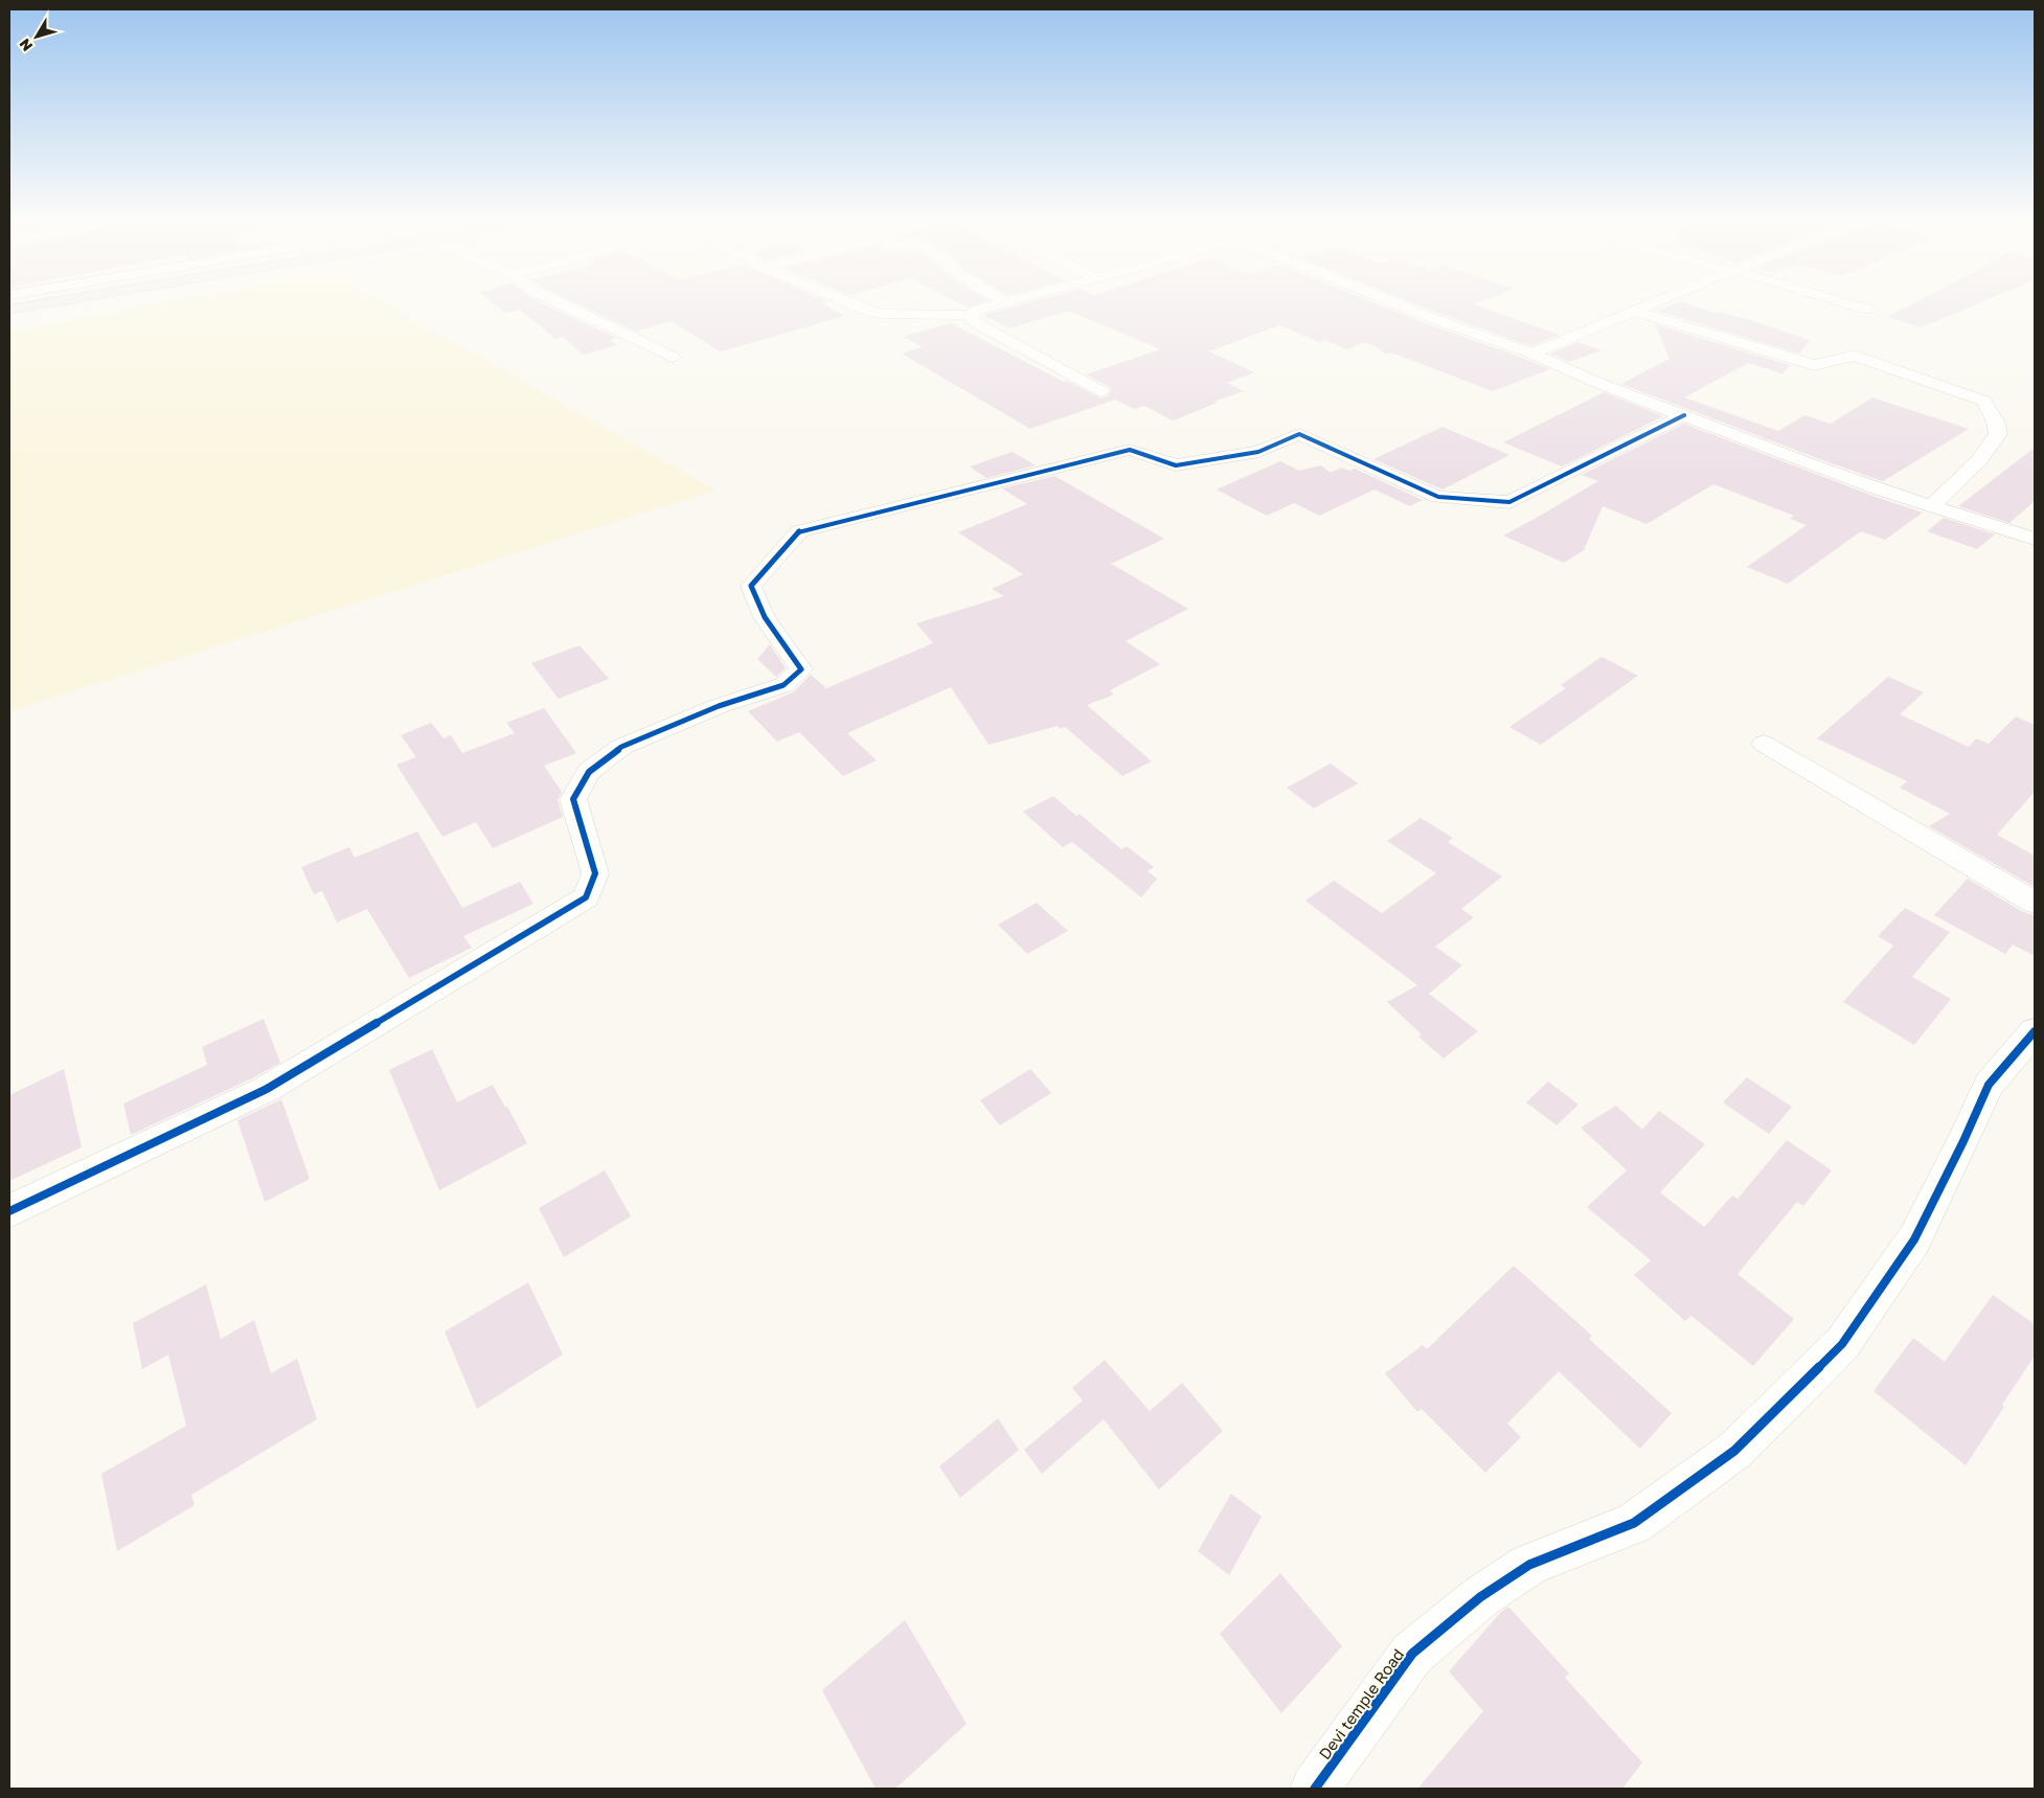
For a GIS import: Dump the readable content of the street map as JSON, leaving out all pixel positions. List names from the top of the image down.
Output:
{
  "streets": {
    "street": ["Devi temple Road"]
  },
  "north": "bottom left"
}
